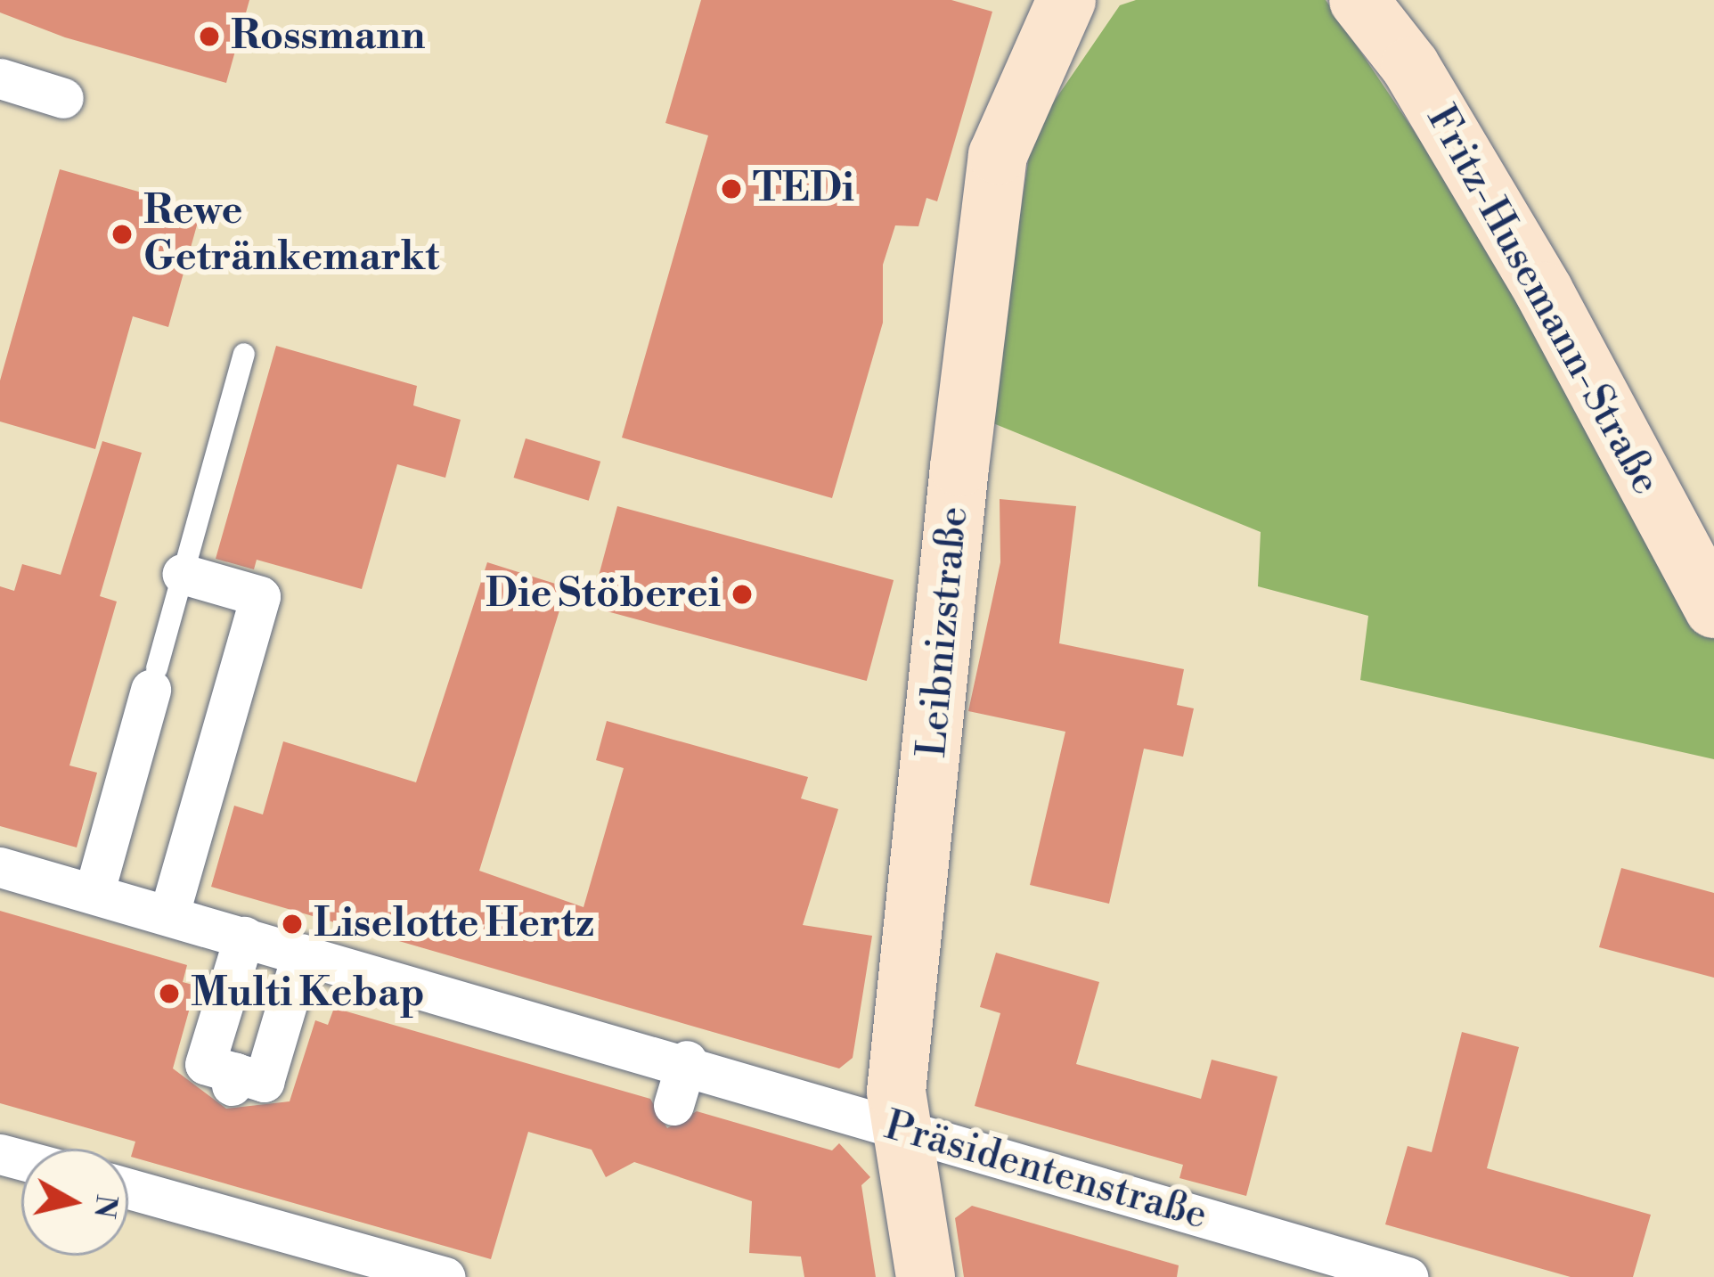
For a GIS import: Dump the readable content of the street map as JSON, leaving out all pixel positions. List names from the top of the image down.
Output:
{
  "streets": {
    "street": ["Fritz-Husemann-Straße", "Leibnizstraße", "Präsidentenstraße"]
  },
  "crossings": [
    ["Leibnizstraße", "Präsidentenstraße"]
  ],
  "places": [
    "Rossmann",
    "TEDi",
    "Rewe Getränkemarkt",
    "Die Stöberei",
    "Liselotte Hertz",
    "Multi Kebap"
  ],
  "north": "right"
}
